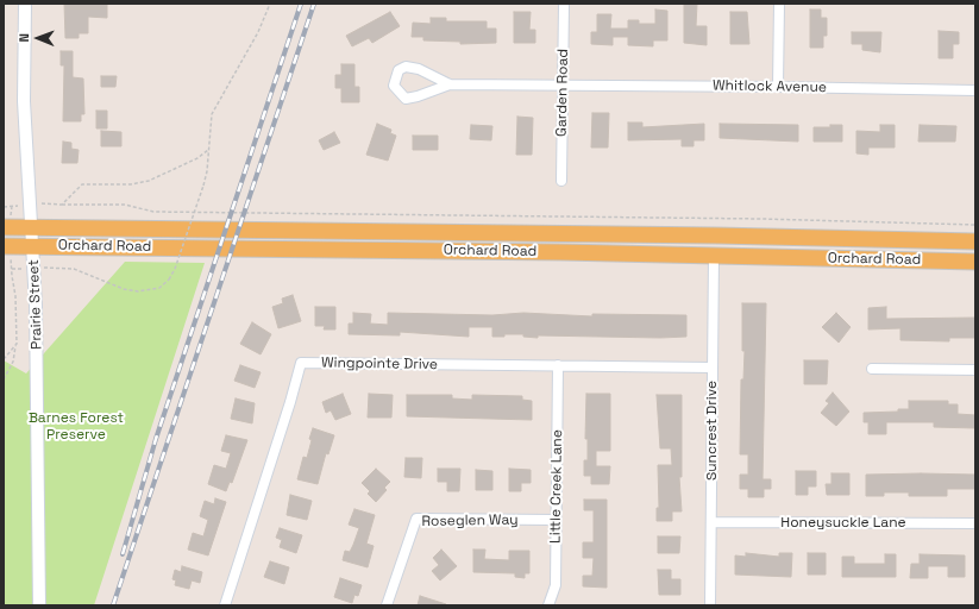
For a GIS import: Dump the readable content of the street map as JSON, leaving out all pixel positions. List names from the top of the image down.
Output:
{
  "streets": {
    "main road": ["Orchard Road"],
    "street": [
      "Whitlock Avenue",
      "Garden Road",
      "Prairie Street",
      "Wingpointe Drive",
      "Suncrest Drive",
      "Little Creek Lane",
      "Roseglen Way",
      "Honeysuckle Lane"
    ]
  },
  "crossings": [
    ["Whitlock Avenue", "Garden Road"],
    ["Orchard Road", "Prairie Street"],
    ["Orchard Road", "Suncrest Drive"],
    ["Wingpointe Drive", "Suncrest Drive"],
    ["Wingpointe Drive", "Little Creek Lane"],
    ["Suncrest Drive", "Honeysuckle Lane"],
    ["Little Creek Lane", "Roseglen Way"]
  ],
  "parks": ["Barnes Forest Preserve"],
  "north": "left"
}
